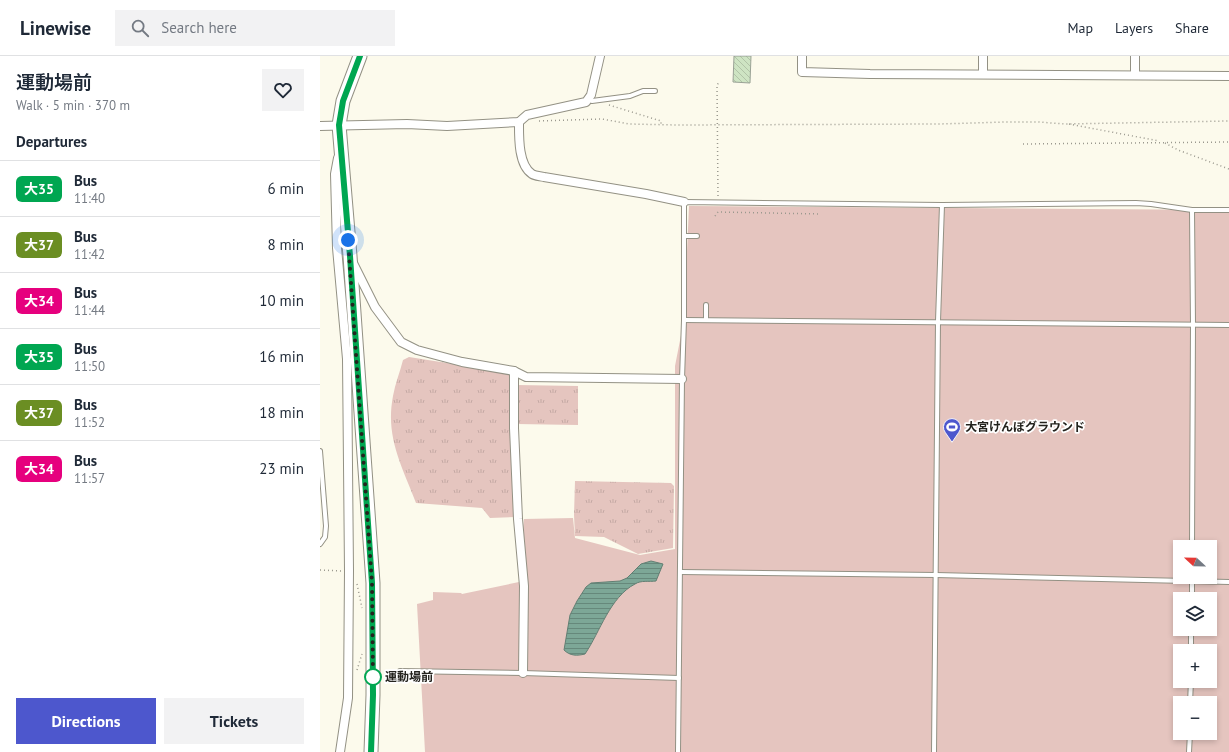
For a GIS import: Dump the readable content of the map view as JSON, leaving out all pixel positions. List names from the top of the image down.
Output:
{
  "places": {
    "sports": ["大宮けんぽグラウンド"],
    "other": ["運動場前"]
  },
  "lines": ["bus line 大35"],
  "north": "left",
  "page": {
    "header": "Linewise",
    "search": "Search here",
    "nav": ["Map", "Layers", "Share"],
    "heading": [
      ["運動場前", "Walk · 5 min · 370 m"],
      "Departures"
    ],
    "list": [
      {
        "mark": "大35",
        "name": "Bus",
        "note": "11:40",
        "value": "6 min"
      },
      {
        "mark": "大37",
        "name": "Bus",
        "note": "11:42",
        "value": "8 min"
      },
      {
        "mark": "大34",
        "name": "Bus",
        "note": "11:44",
        "value": "10 min"
      },
      {
        "mark": "大35",
        "name": "Bus",
        "note": "11:50",
        "value": "16 min"
      },
      {
        "mark": "大37",
        "name": "Bus",
        "note": "11:52",
        "value": "18 min"
      },
      {
        "mark": "大34",
        "name": "Bus",
        "note": "11:57",
        "value": "23 min"
      }
    ],
    "map_buttons": ["+", "−"],
    "buttons": ["Directions", "Tickets"]
  }
}
